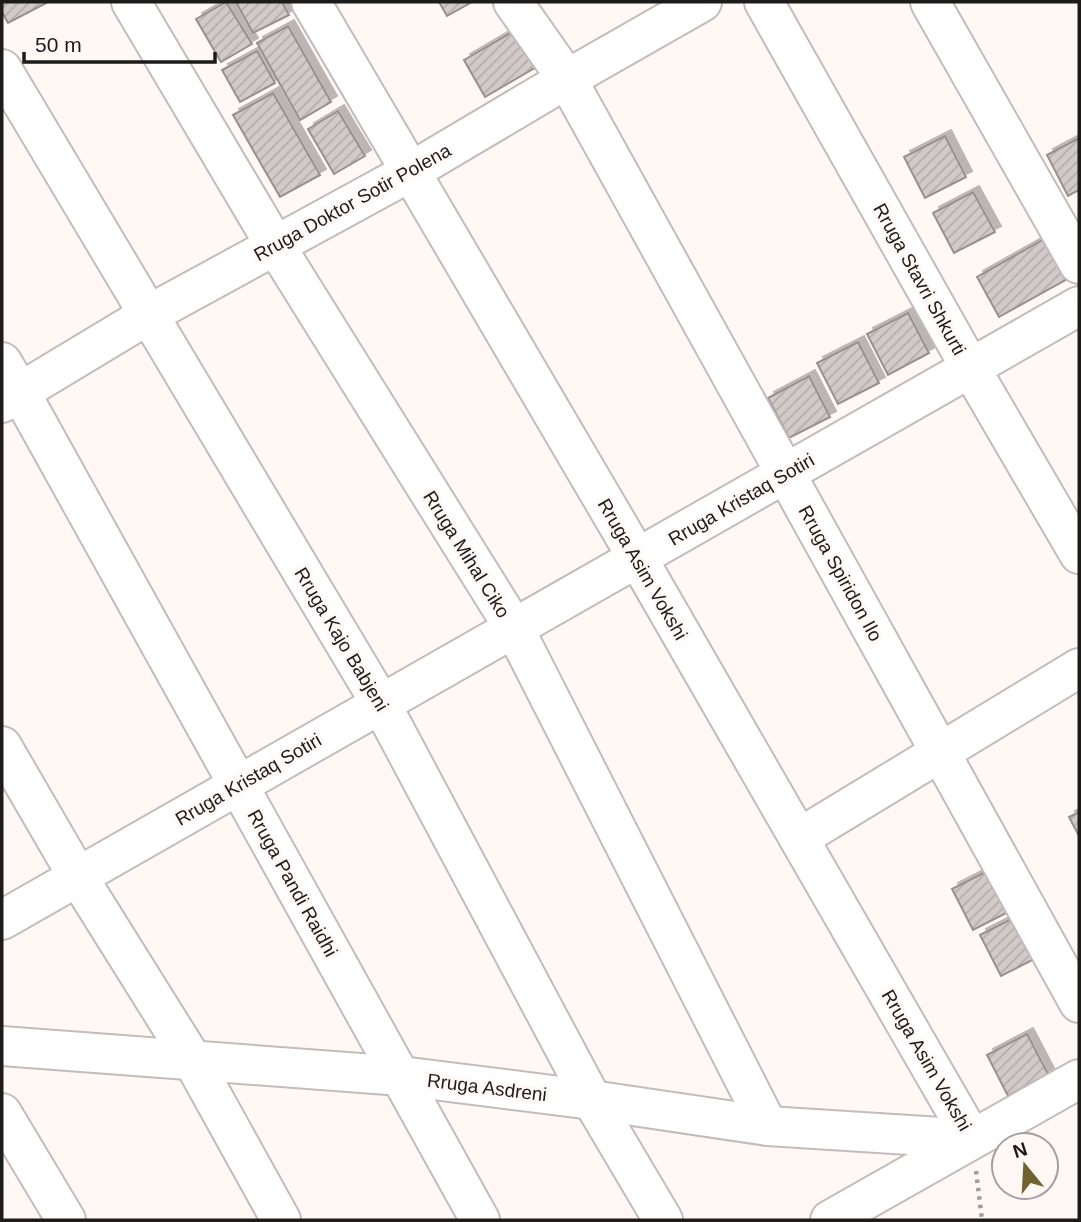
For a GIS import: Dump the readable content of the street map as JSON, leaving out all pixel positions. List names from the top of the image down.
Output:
{
  "streets": {
    "street": [
      "Rruga Doktor Sotir Polena",
      "Rruga Stavri Shkurti",
      "Rruga Kristaq Sotiri",
      "Rruga Mihal Ciko",
      "Rruga Asim Vokshi",
      "Rruga Spiridon Ilo",
      "Rruga Kajo Babjeni",
      "Rruga Pandi Raidhi",
      "Rruga Asdreni"
    ]
  },
  "crossings": [
    ["Rruga Doktor Sotir Polena", "Rruga Mihal Ciko"],
    ["Rruga Doktor Sotir Polena", "Rruga Asim Vokshi"],
    ["Rruga Doktor Sotir Polena", "Rruga Spiridon Ilo"],
    ["Rruga Doktor Sotir Polena", "Rruga Kajo Babjeni"],
    ["Rruga Doktor Sotir Polena", "Rruga Pandi Raidhi"],
    ["Rruga Stavri Shkurti", "Rruga Kristaq Sotiri"],
    ["Rruga Kristaq Sotiri", "Rruga Mihal Ciko"],
    ["Rruga Kristaq Sotiri", "Rruga Asim Vokshi"],
    ["Rruga Kristaq Sotiri", "Rruga Spiridon Ilo"],
    ["Rruga Kristaq Sotiri", "Rruga Kajo Babjeni"],
    ["Rruga Kristaq Sotiri", "Rruga Pandi Raidhi"],
    ["Rruga Mihal Ciko", "Rruga Asdreni"],
    ["Rruga Asim Vokshi", "Rruga Asdreni"],
    ["Rruga Kajo Babjeni", "Rruga Asdreni"],
    ["Rruga Pandi Raidhi", "Rruga Asdreni"]
  ],
  "scale_bar": "50 m",
  "north": "top"
}
